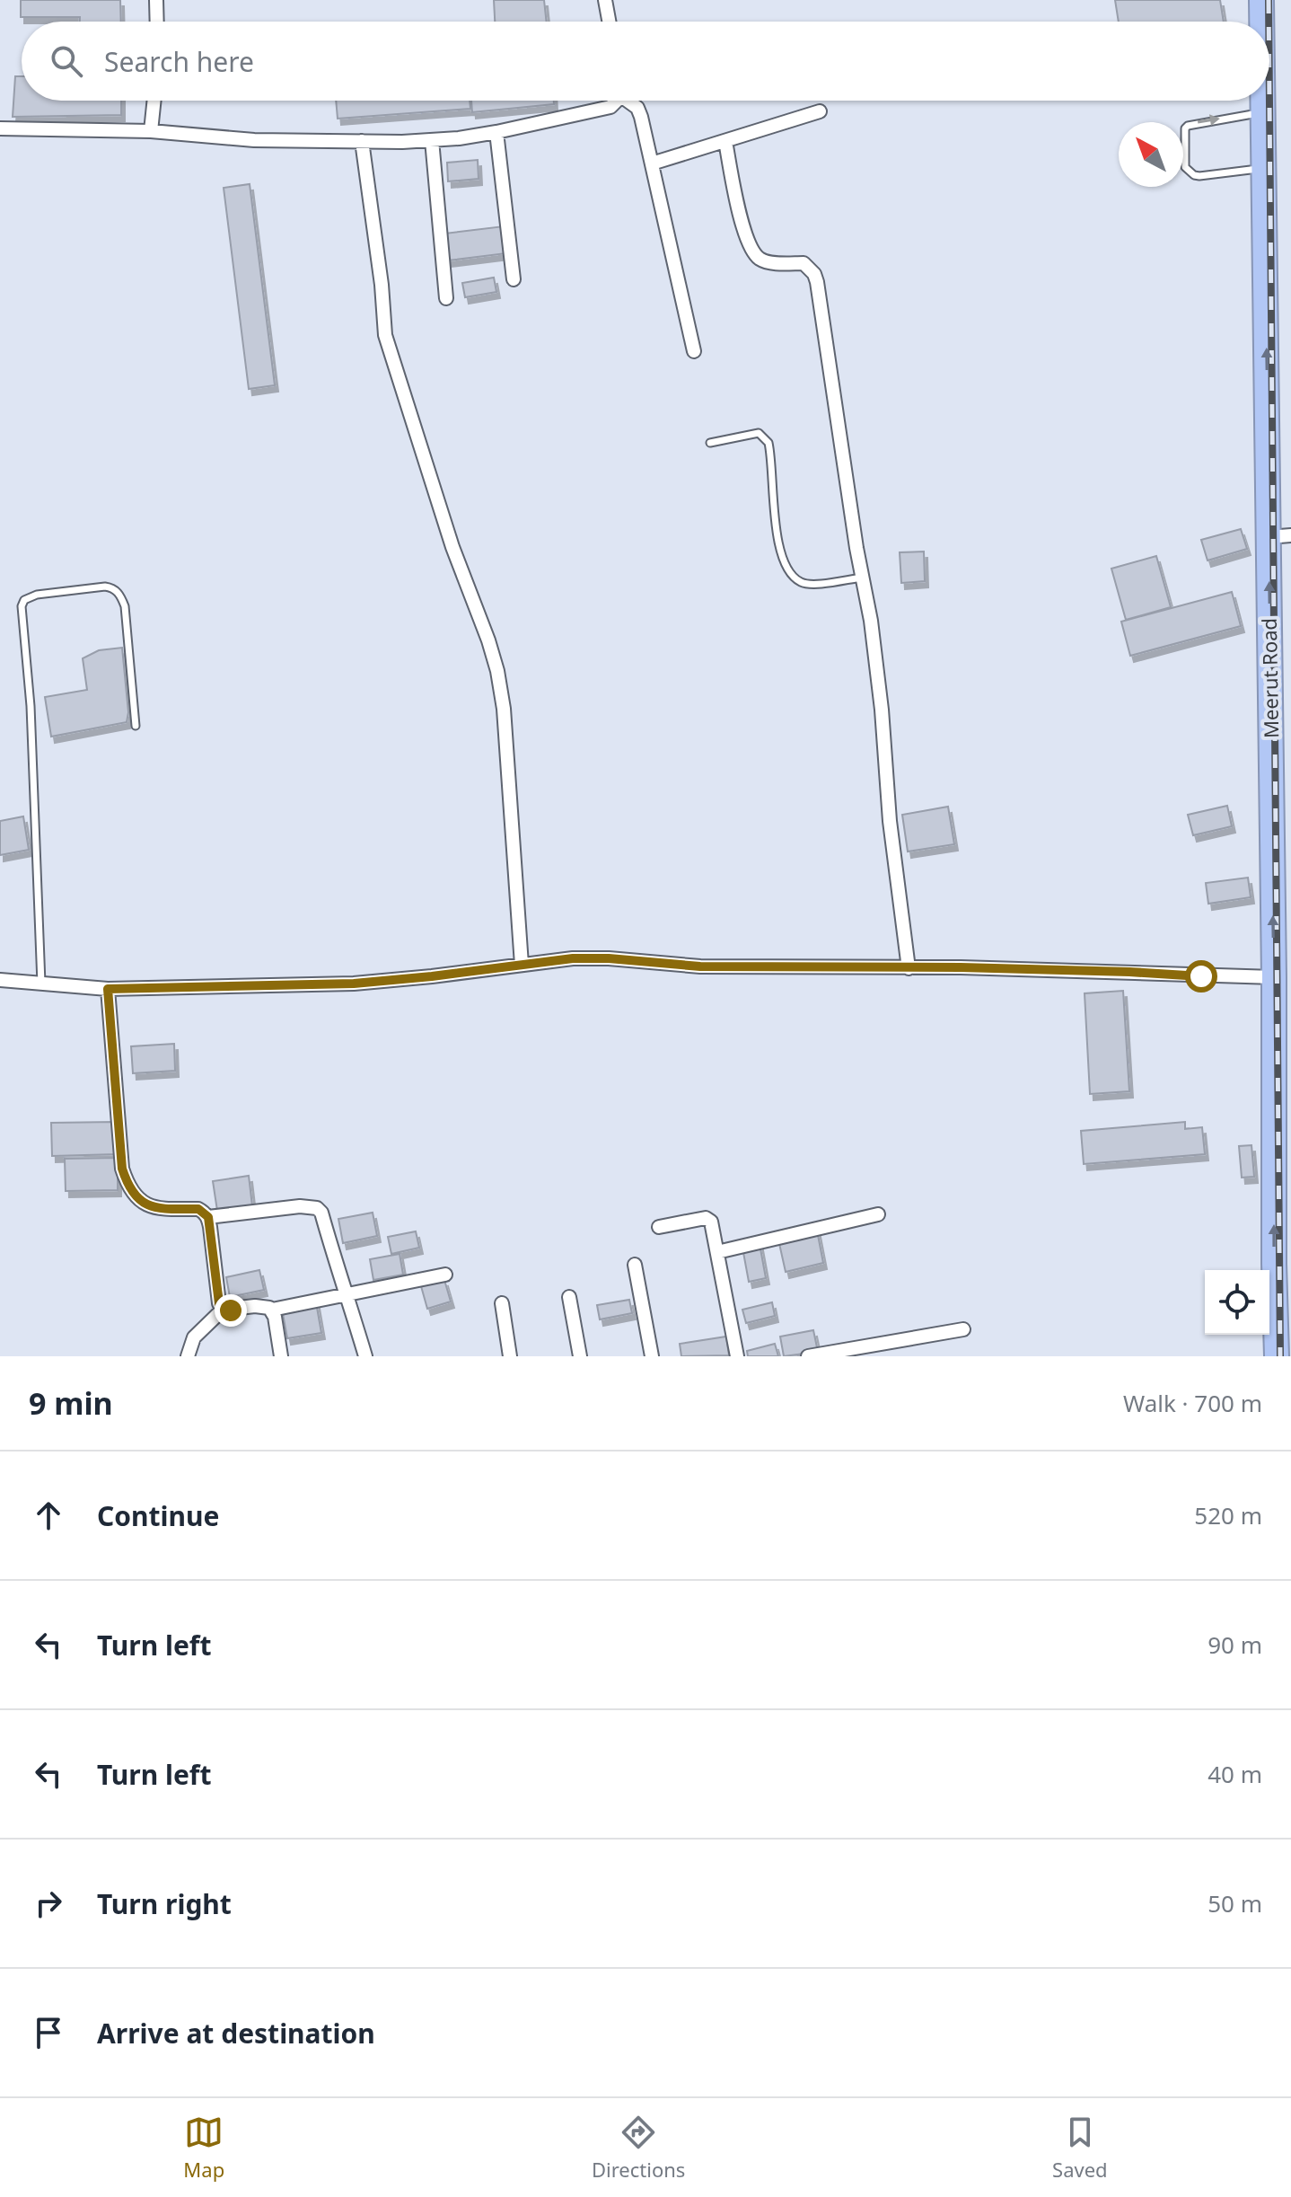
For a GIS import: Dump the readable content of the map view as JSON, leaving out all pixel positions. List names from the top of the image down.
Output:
{
  "streets": {
    "highway": ["Meerut Road"]
  },
  "one_way": ["Meerut Road"],
  "north": "top left",
  "page": {
    "search": "Search here",
    "heading": ["9 min", "Walk · 700 m"],
    "list": [
      ["Continue", "520 m"],
      ["Turn left", "90 m"],
      ["Turn left", "40 m"],
      ["Turn right", "50 m"],
      "Arrive at destination"
    ],
    "nav": ["Map", "Directions", "Saved"]
  }
}
